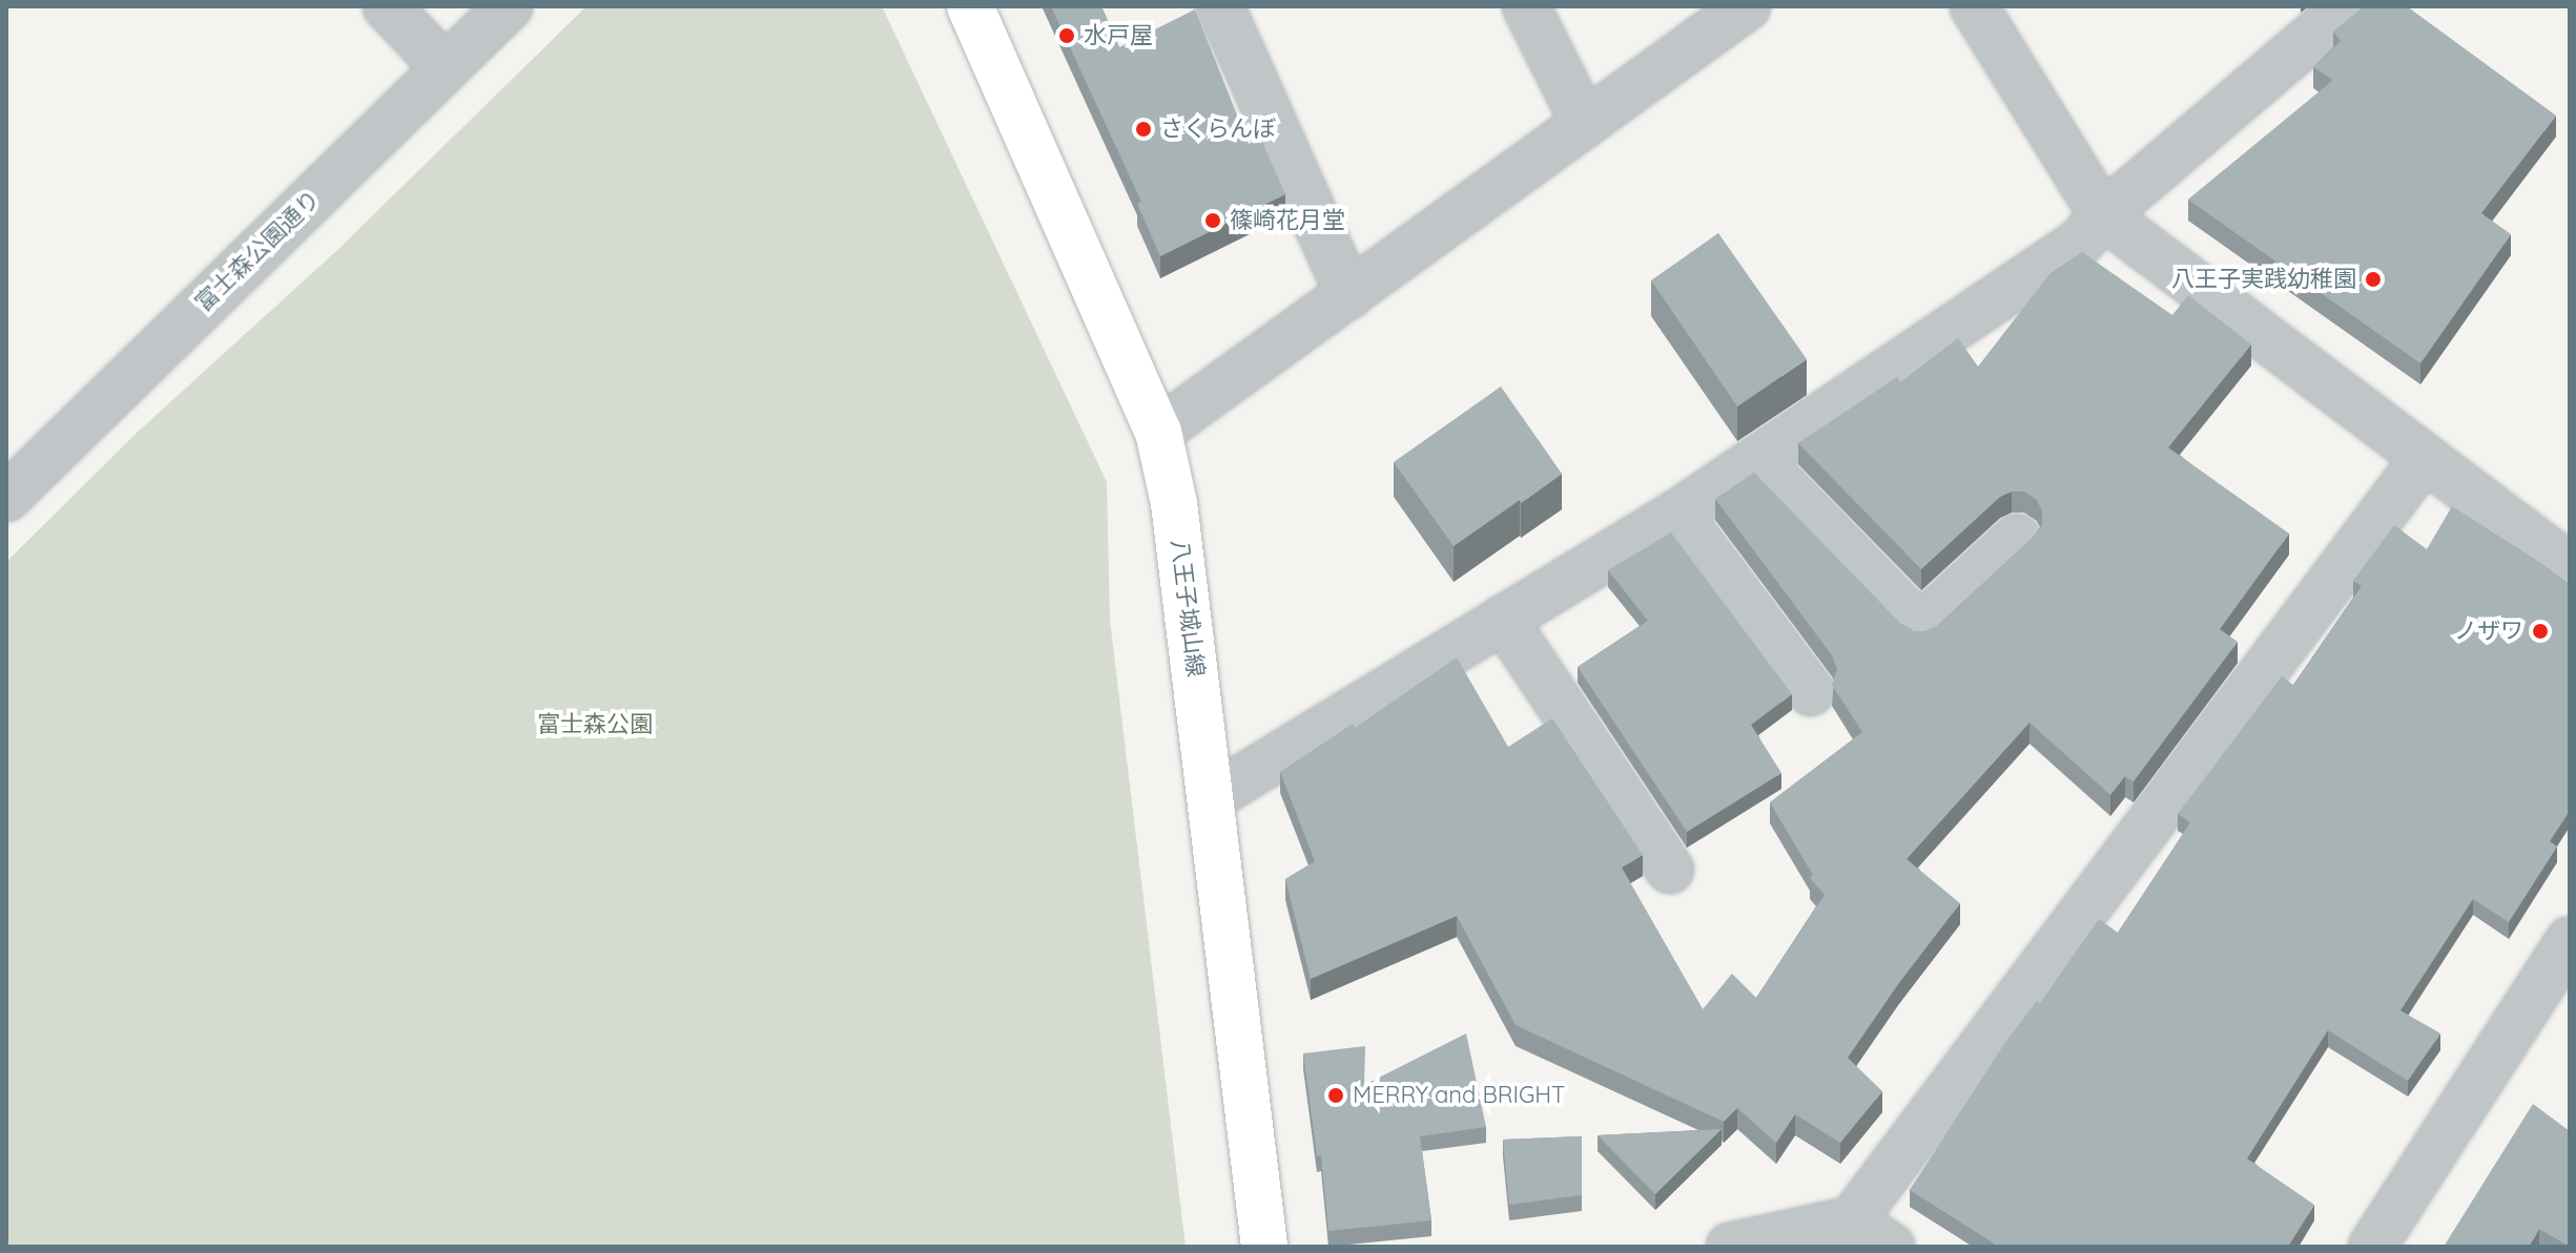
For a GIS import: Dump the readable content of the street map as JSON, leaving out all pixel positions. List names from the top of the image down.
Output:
{
  "streets": {
    "main road": ["八王子城山線"],
    "street": ["富士森公園通り"]
  },
  "parks": ["富士森公園"],
  "places": [
    "水戸屋",
    "さくらんぼ",
    "篠崎花月堂",
    "八王子実践幼稚園",
    "ノザワ",
    "MERRY and BRIGHT"
  ]
}
